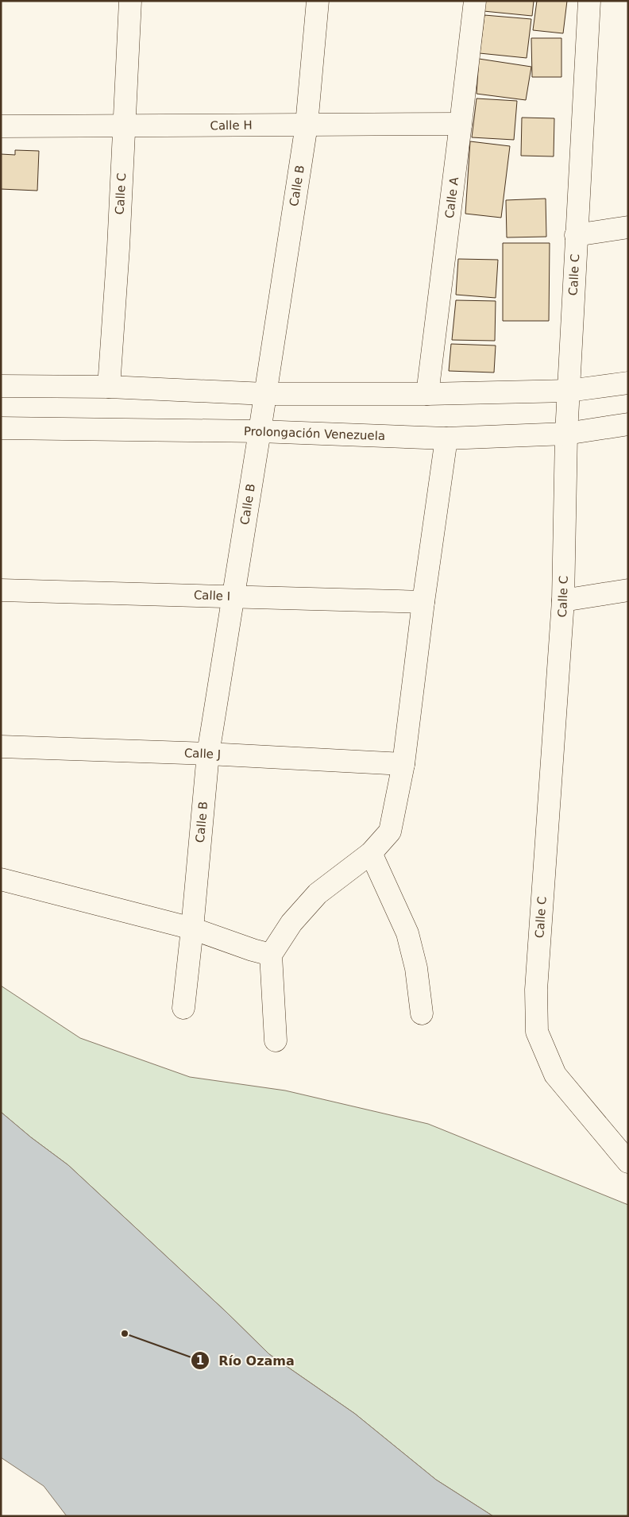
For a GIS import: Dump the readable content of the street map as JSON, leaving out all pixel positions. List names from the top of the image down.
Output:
{
  "streets": {
    "street": [
      "Calle H",
      "Calle B",
      "Calle C",
      "Calle A",
      "Prolongación Venezuela",
      "Calle I",
      "Calle J"
    ]
  },
  "crossings": [
    ["Calle H", "Calle B"],
    ["Calle H", "Calle C"],
    ["Calle H", "Calle A"],
    ["Calle B", "Prolongación Venezuela"],
    ["Calle B", "Calle I"],
    ["Calle B", "Calle J"],
    ["Calle C", "Prolongación Venezuela"]
  ],
  "places": ["Río Ozama"]
}
